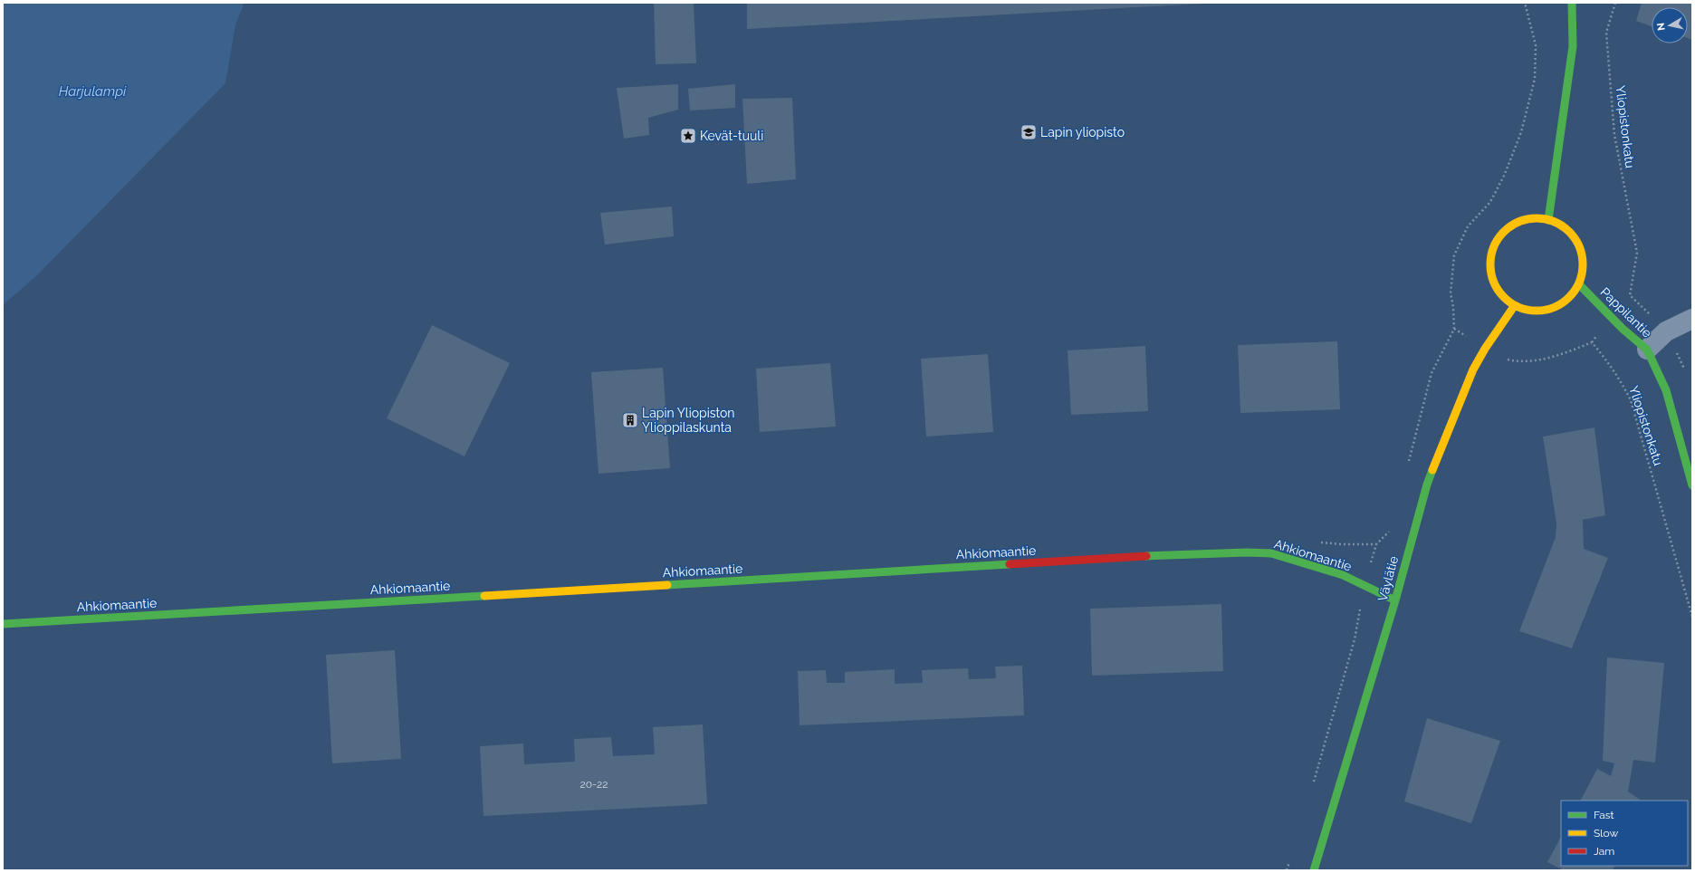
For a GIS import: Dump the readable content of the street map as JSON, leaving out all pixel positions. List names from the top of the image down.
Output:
{
  "streets": {
    "street": ["Pappilantie", "Ahkiomaantie", "Väylätie"],
    "path": ["Yliopistonkatu"]
  },
  "crossings": [
    ["Pappilantie", "Väylätie"],
    ["Ahkiomaantie", "Väylätie"]
  ],
  "water": ["Harjulampi"],
  "places": {
    "school or university": ["Lapin yliopisto"],
    "place": ["Kevät-tuuli"],
    "building": ["Lapin Yliopiston Ylioppilaskunta"]
  },
  "house_numbers": ["20-22"],
  "legend": ["Fast", "Slow", "Jam"],
  "north": "left"
}
